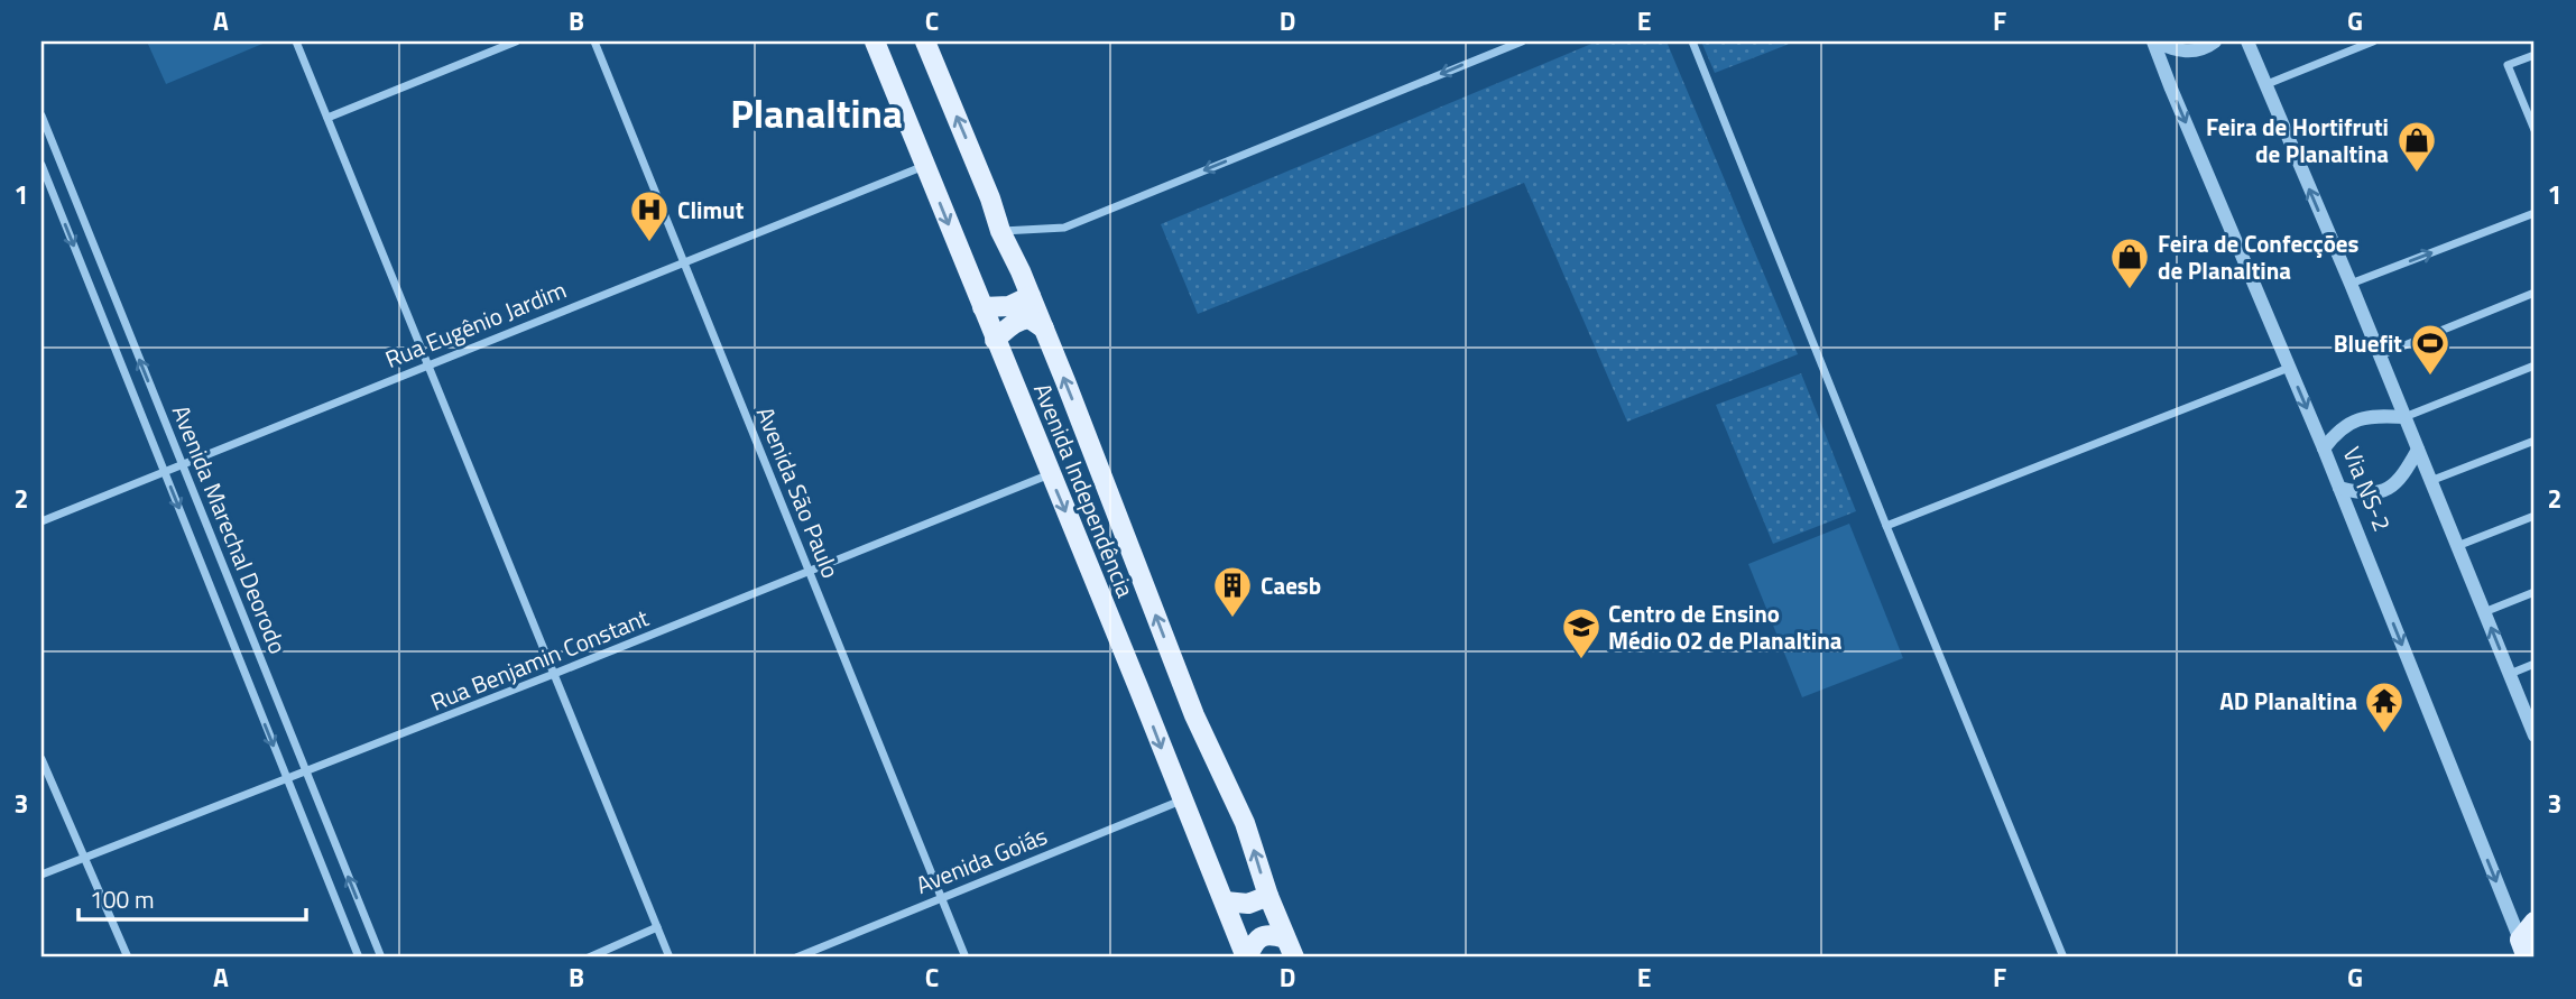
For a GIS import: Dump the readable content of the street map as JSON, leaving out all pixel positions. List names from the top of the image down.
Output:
{
  "streets": {
    "main road": ["Avenida Independência"],
    "street": [
      "Rua Eugênio Jardim",
      "Via NS-2",
      "Avenida São Paulo",
      "Avenida Marechal Deorodo",
      "Rua Benjamin Constant",
      "Avenida Goiás"
    ]
  },
  "crossings": [
    ["Rua Eugênio Jardim", "Avenida Independência"],
    ["Rua Eugênio Jardim", "Avenida São Paulo"],
    ["Rua Eugênio Jardim", "Avenida Marechal Deorodo"],
    ["Avenida Independência", "Rua Benjamin Constant"],
    ["Avenida Independência", "Avenida Goiás"],
    ["Avenida São Paulo", "Rua Benjamin Constant"],
    ["Avenida São Paulo", "Avenida Goiás"],
    ["Avenida Marechal Deorodo", "Rua Benjamin Constant"]
  ],
  "districts": ["Planaltina"],
  "places": {
    "shop": ["Feira de Hortifruti de Planaltina", "Feira de Confecções de Planaltina"],
    "hospital": ["Climut"],
    "sports": ["Bluefit"],
    "building": ["Caesb"],
    "school or university": ["Centro de Ensino Médio 02 de Planaltina"],
    "temple": ["AD Planaltina"]
  },
  "scale_bar": "100 m",
  "grid": {
    "columns": [
      "A",
      "B",
      "C",
      "D",
      "E",
      "F",
      "G"
    ],
    "rows": ["1", "2", "3"]
  }
}
